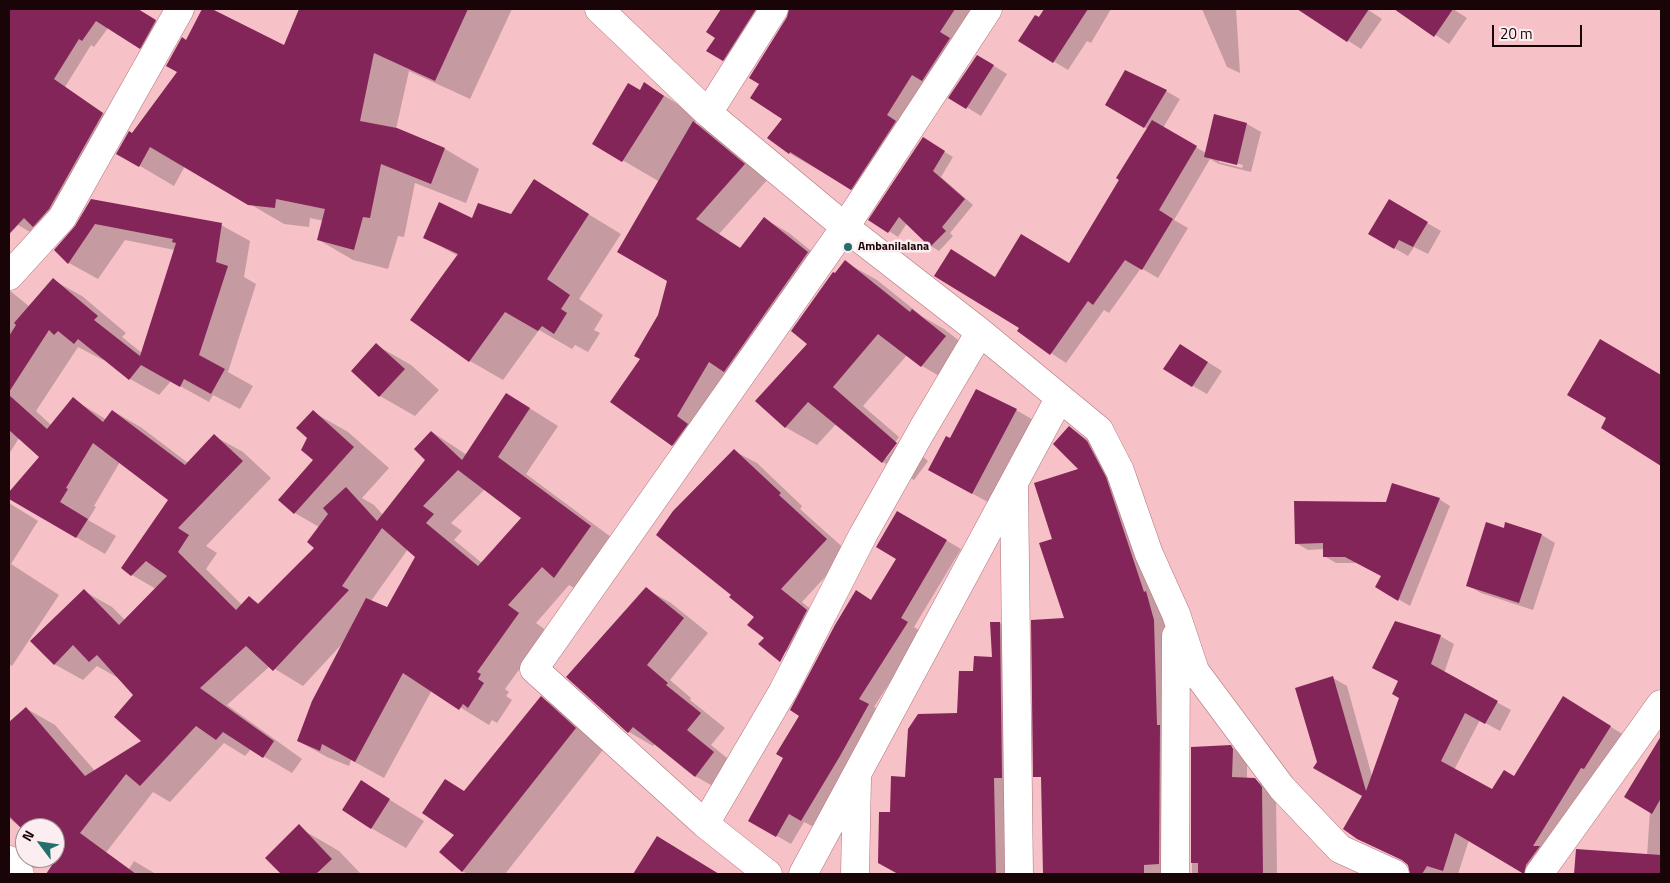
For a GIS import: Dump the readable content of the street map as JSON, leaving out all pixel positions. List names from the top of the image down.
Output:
{
  "places": ["Ambanilalana"],
  "scale_bar": "20 m",
  "north": "top left"
}
